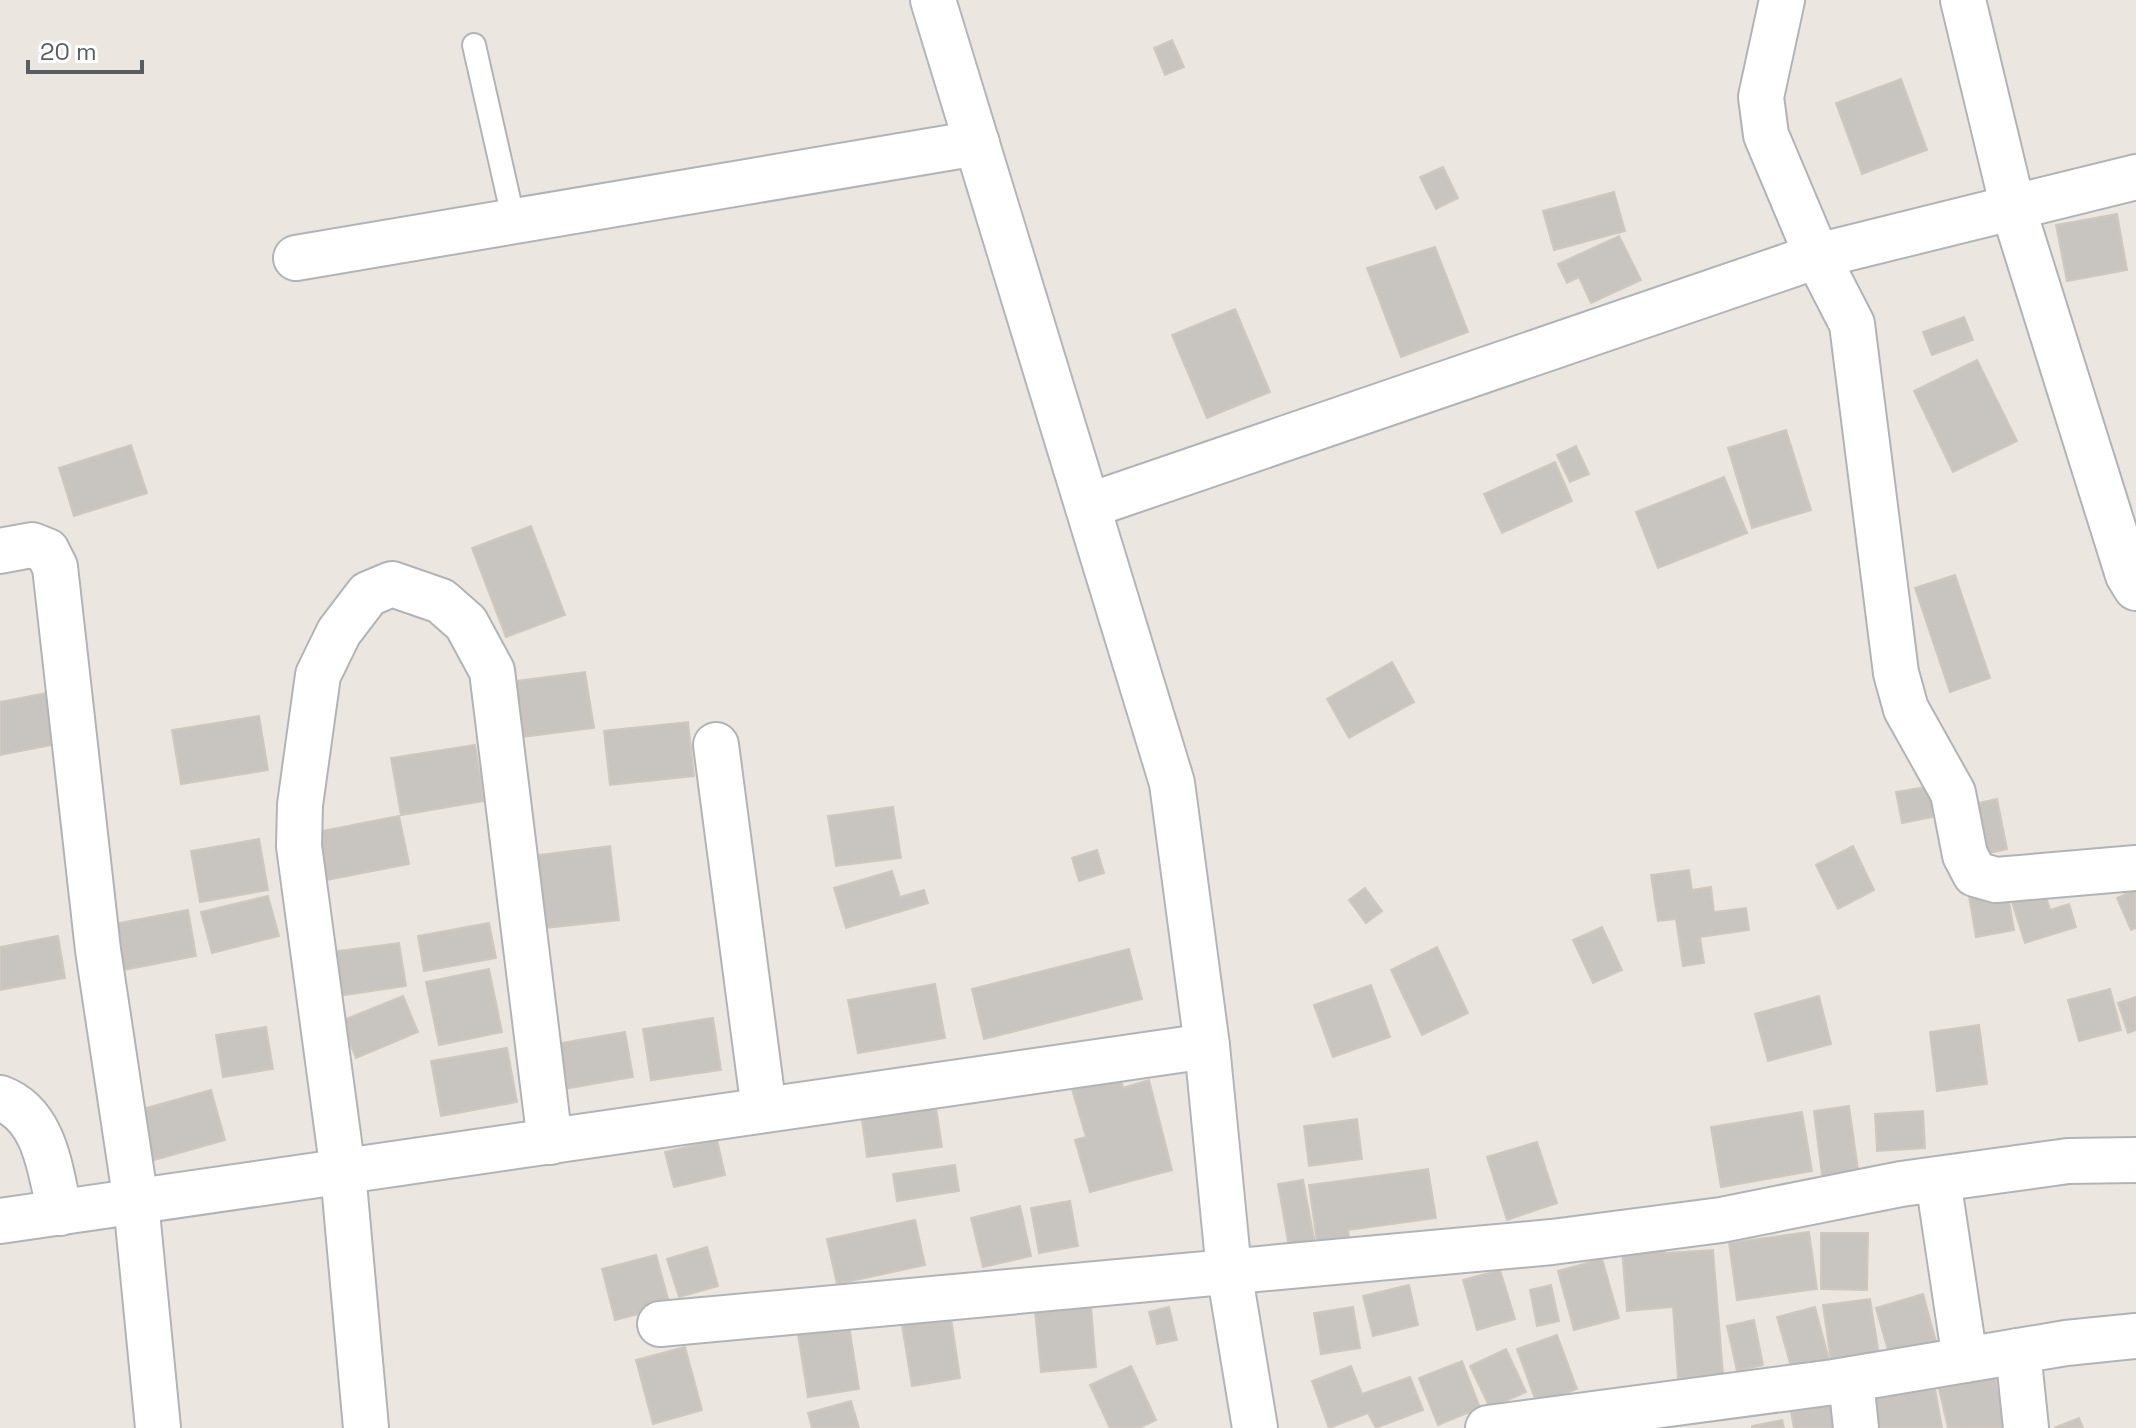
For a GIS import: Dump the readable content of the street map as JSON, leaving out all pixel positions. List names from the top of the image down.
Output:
{
  "scale_bar": "20 m"
}
